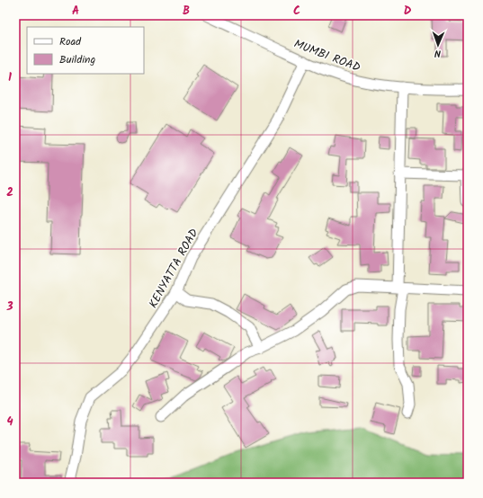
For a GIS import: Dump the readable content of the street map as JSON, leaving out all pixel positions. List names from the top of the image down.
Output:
{
  "streets": {
    "street": ["MUMBI ROAD", "KENYATTA ROAD"]
  },
  "crossings": [
    ["MUMBI ROAD", "KENYATTA ROAD"]
  ],
  "legend": ["Road", "Building"],
  "north": "bottom",
  "grid": {
    "columns": [
      "A",
      "B",
      "C",
      "D"
    ],
    "rows": [
      "1",
      "2",
      "3",
      "4"
    ]
  }
}
